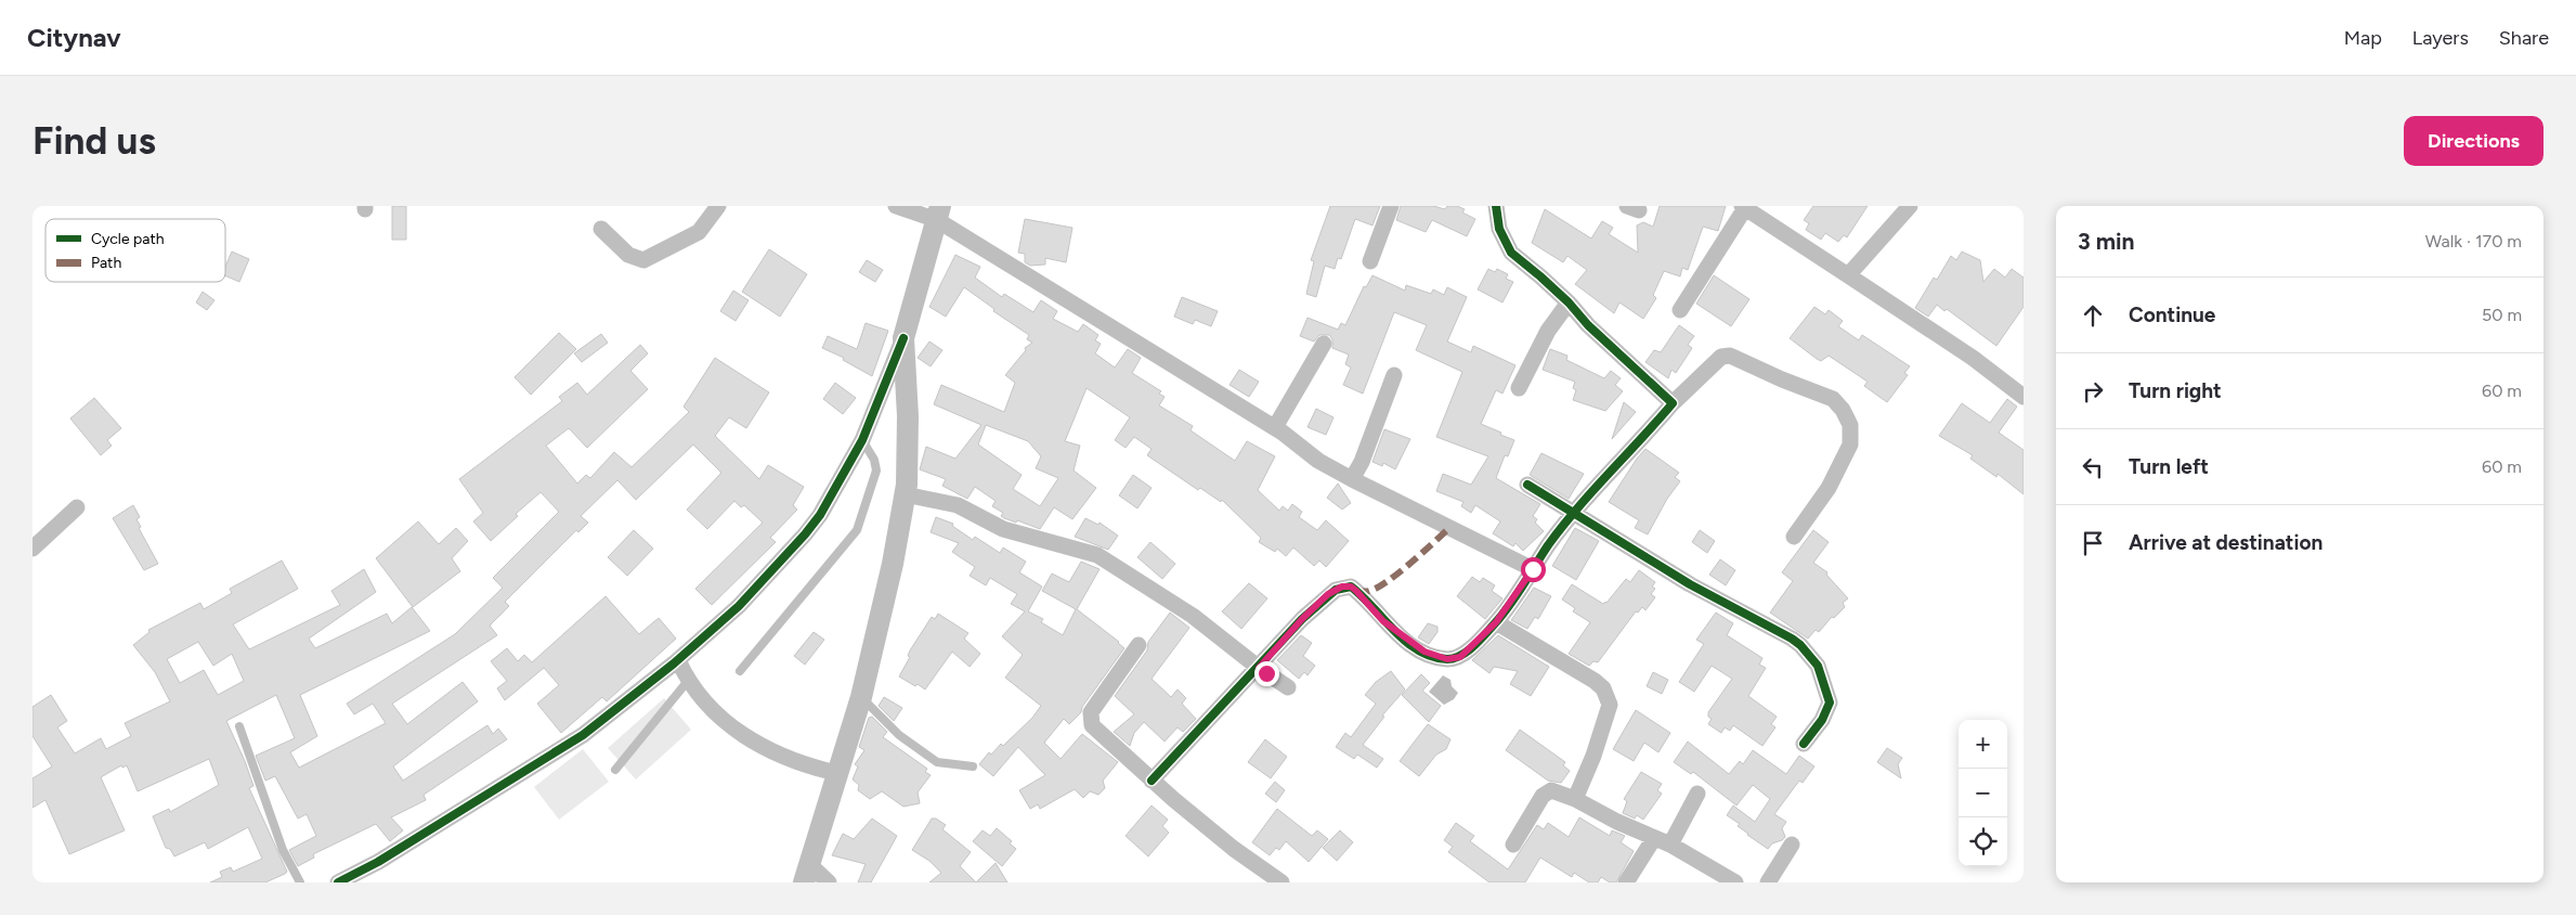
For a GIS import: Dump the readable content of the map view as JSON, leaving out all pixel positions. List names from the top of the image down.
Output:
{
  "legend": ["Cycle path", "Path"],
  "page": {
    "header": "Citynav",
    "nav": ["Map", "Layers", "Share"],
    "buttons": "Directions",
    "title": "Find us",
    "heading": ["3 min", "Walk · 170 m"],
    "list": [
      ["Continue", "50 m"],
      ["Turn right", "60 m"],
      ["Turn left", "60 m"],
      "Arrive at destination"
    ],
    "map_buttons": ["+", "−"]
  }
}
